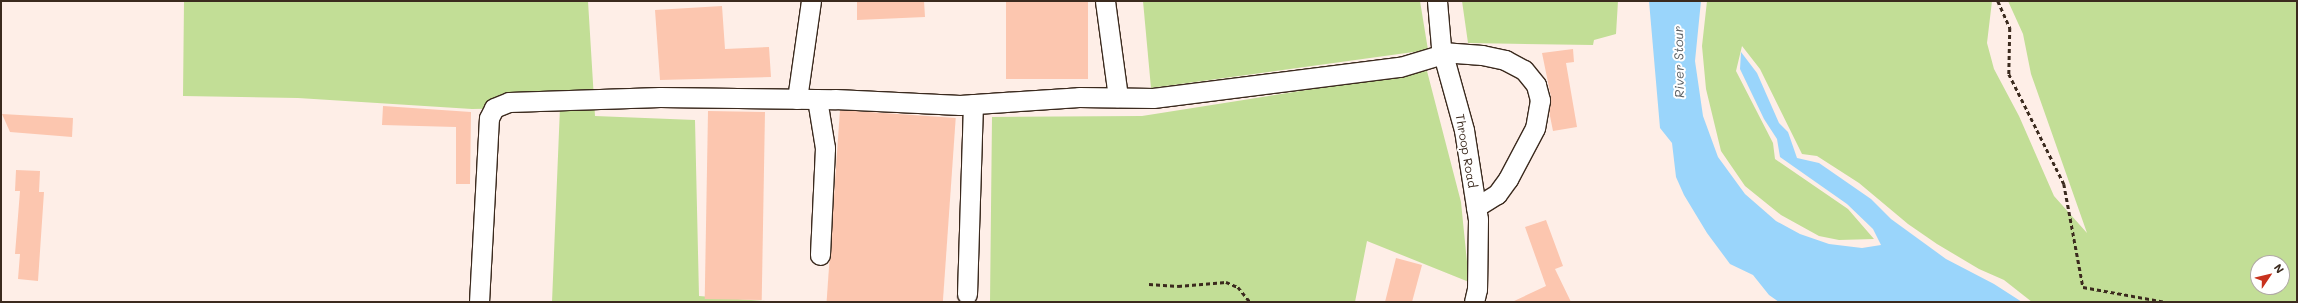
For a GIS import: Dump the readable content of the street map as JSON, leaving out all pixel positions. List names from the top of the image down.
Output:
{
  "streets": {
    "street": ["Throop Road"]
  },
  "water": ["River Stour"],
  "north": "top right"
}
